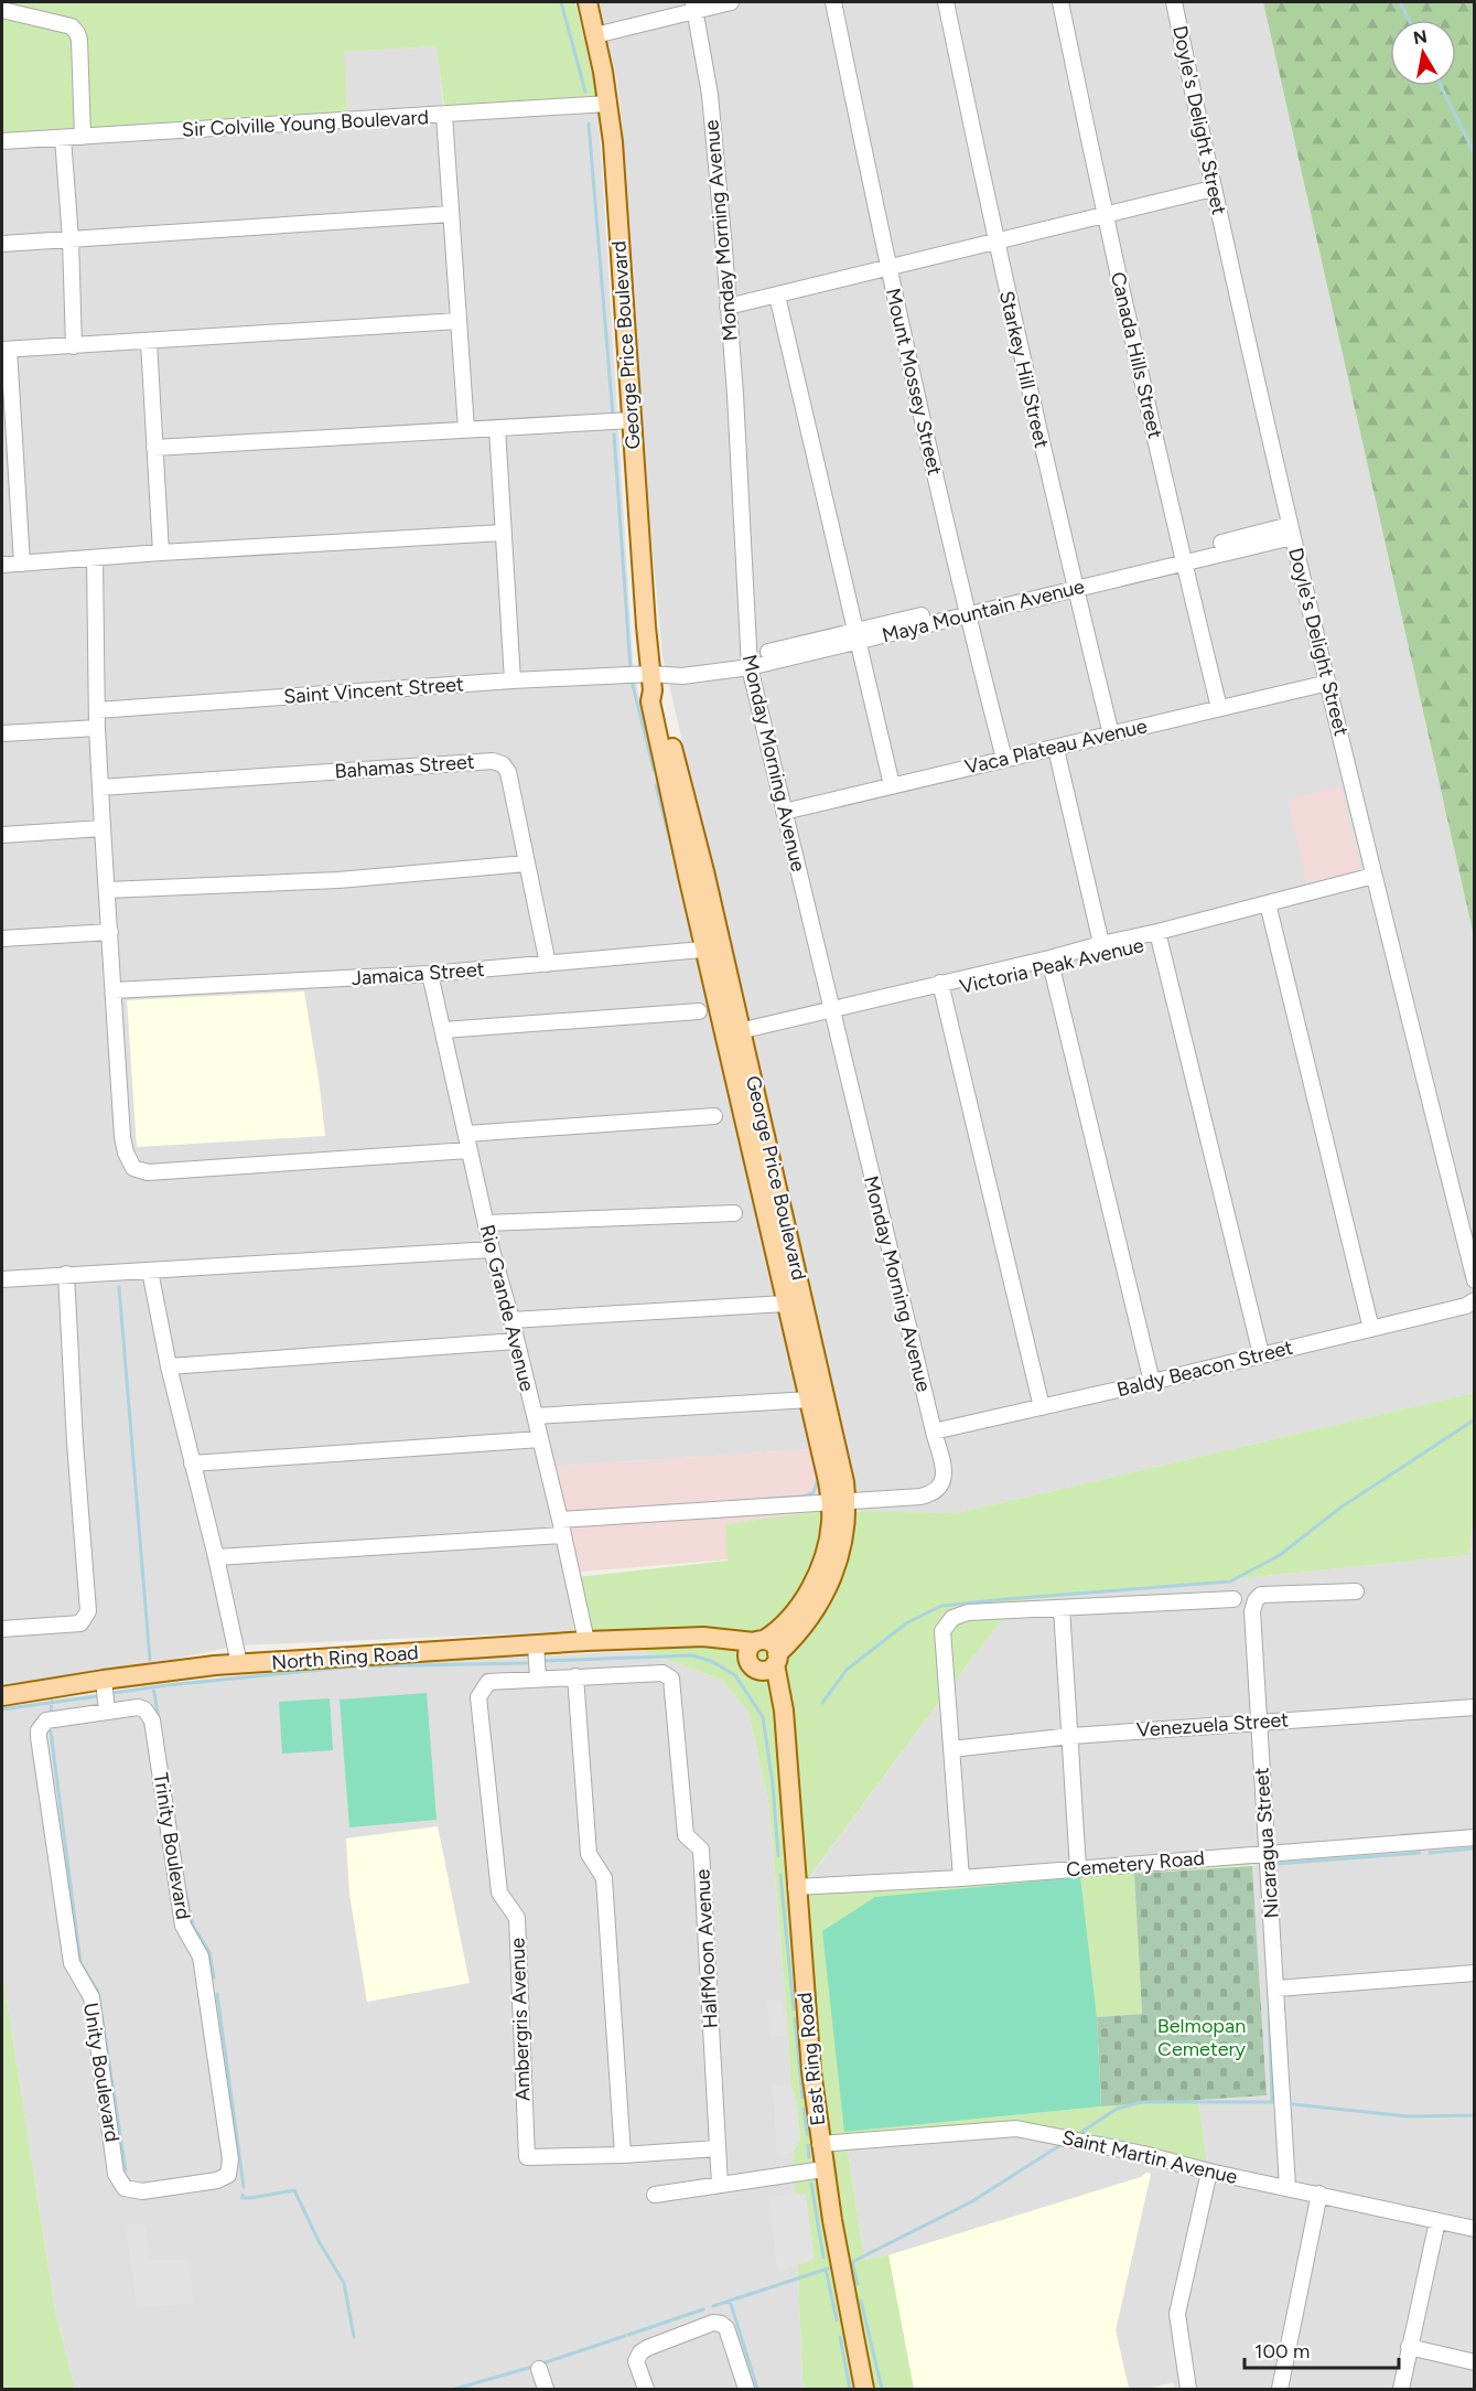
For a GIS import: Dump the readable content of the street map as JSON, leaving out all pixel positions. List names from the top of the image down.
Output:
{
  "streets": {
    "main road": ["George Price Boulevard", "North Ring Road", "East Ring Road"],
    "street": [
      "Doyle's Delight Street",
      "Sir Colville Young Boulevard",
      "Monday Morning Avenue",
      "Canada Hills Street",
      "Starkey Hill Street",
      "Mount Mossey Street",
      "Maya Mountain Avenue",
      "Saint Vincent Street",
      "Vaca Plateau Avenue",
      "Bahamas Street",
      "Victoria Peak Avenue",
      "Jamaica Street",
      "Rio Grande Avenue",
      "Baldy Beacon Street",
      "Venezuela Street",
      "Nicaragua Street",
      "Trinity Boulevard",
      "Cemetery Road",
      "HalfMoon Avenue",
      "Ambergris Avenue",
      "Unity Boulevard",
      "Saint Martin Avenue"
    ]
  },
  "crossings": [
    ["Doyle's Delight Street", "Maya Mountain Avenue"],
    ["Doyle's Delight Street", "Vaca Plateau Avenue"],
    ["Doyle's Delight Street", "Victoria Peak Avenue"],
    ["Sir Colville Young Boulevard", "George Price Boulevard"],
    ["Monday Morning Avenue", "George Price Boulevard"],
    ["Monday Morning Avenue", "Maya Mountain Avenue"],
    ["Monday Morning Avenue", "Vaca Plateau Avenue"],
    ["Monday Morning Avenue", "Victoria Peak Avenue"],
    ["Monday Morning Avenue", "Baldy Beacon Street"],
    ["George Price Boulevard", "Maya Mountain Avenue"],
    ["George Price Boulevard", "Saint Vincent Street"],
    ["George Price Boulevard", "Victoria Peak Avenue"],
    ["George Price Boulevard", "Jamaica Street"],
    ["George Price Boulevard", "North Ring Road"],
    ["George Price Boulevard", "East Ring Road"],
    ["Canada Hills Street", "Maya Mountain Avenue"],
    ["Canada Hills Street", "Vaca Plateau Avenue"],
    ["Starkey Hill Street", "Maya Mountain Avenue"],
    ["Starkey Hill Street", "Vaca Plateau Avenue"],
    ["Mount Mossey Street", "Maya Mountain Avenue"],
    ["Mount Mossey Street", "Vaca Plateau Avenue"],
    ["Maya Mountain Avenue", "Saint Vincent Street"],
    ["Bahamas Street", "Jamaica Street"],
    ["Jamaica Street", "Rio Grande Avenue"],
    ["Rio Grande Avenue", "North Ring Road"],
    ["North Ring Road", "East Ring Road"],
    ["Venezuela Street", "Nicaragua Street"],
    ["Nicaragua Street", "Cemetery Road"],
    ["Nicaragua Street", "Saint Martin Avenue"],
    ["Trinity Boulevard", "Unity Boulevard"],
    ["Cemetery Road", "East Ring Road"],
    ["HalfMoon Avenue", "Ambergris Avenue"],
    ["East Ring Road", "Saint Martin Avenue"]
  ],
  "parks": ["Belmopan Cemetery"],
  "scale_bar": "100 m",
  "north": "top"
}
